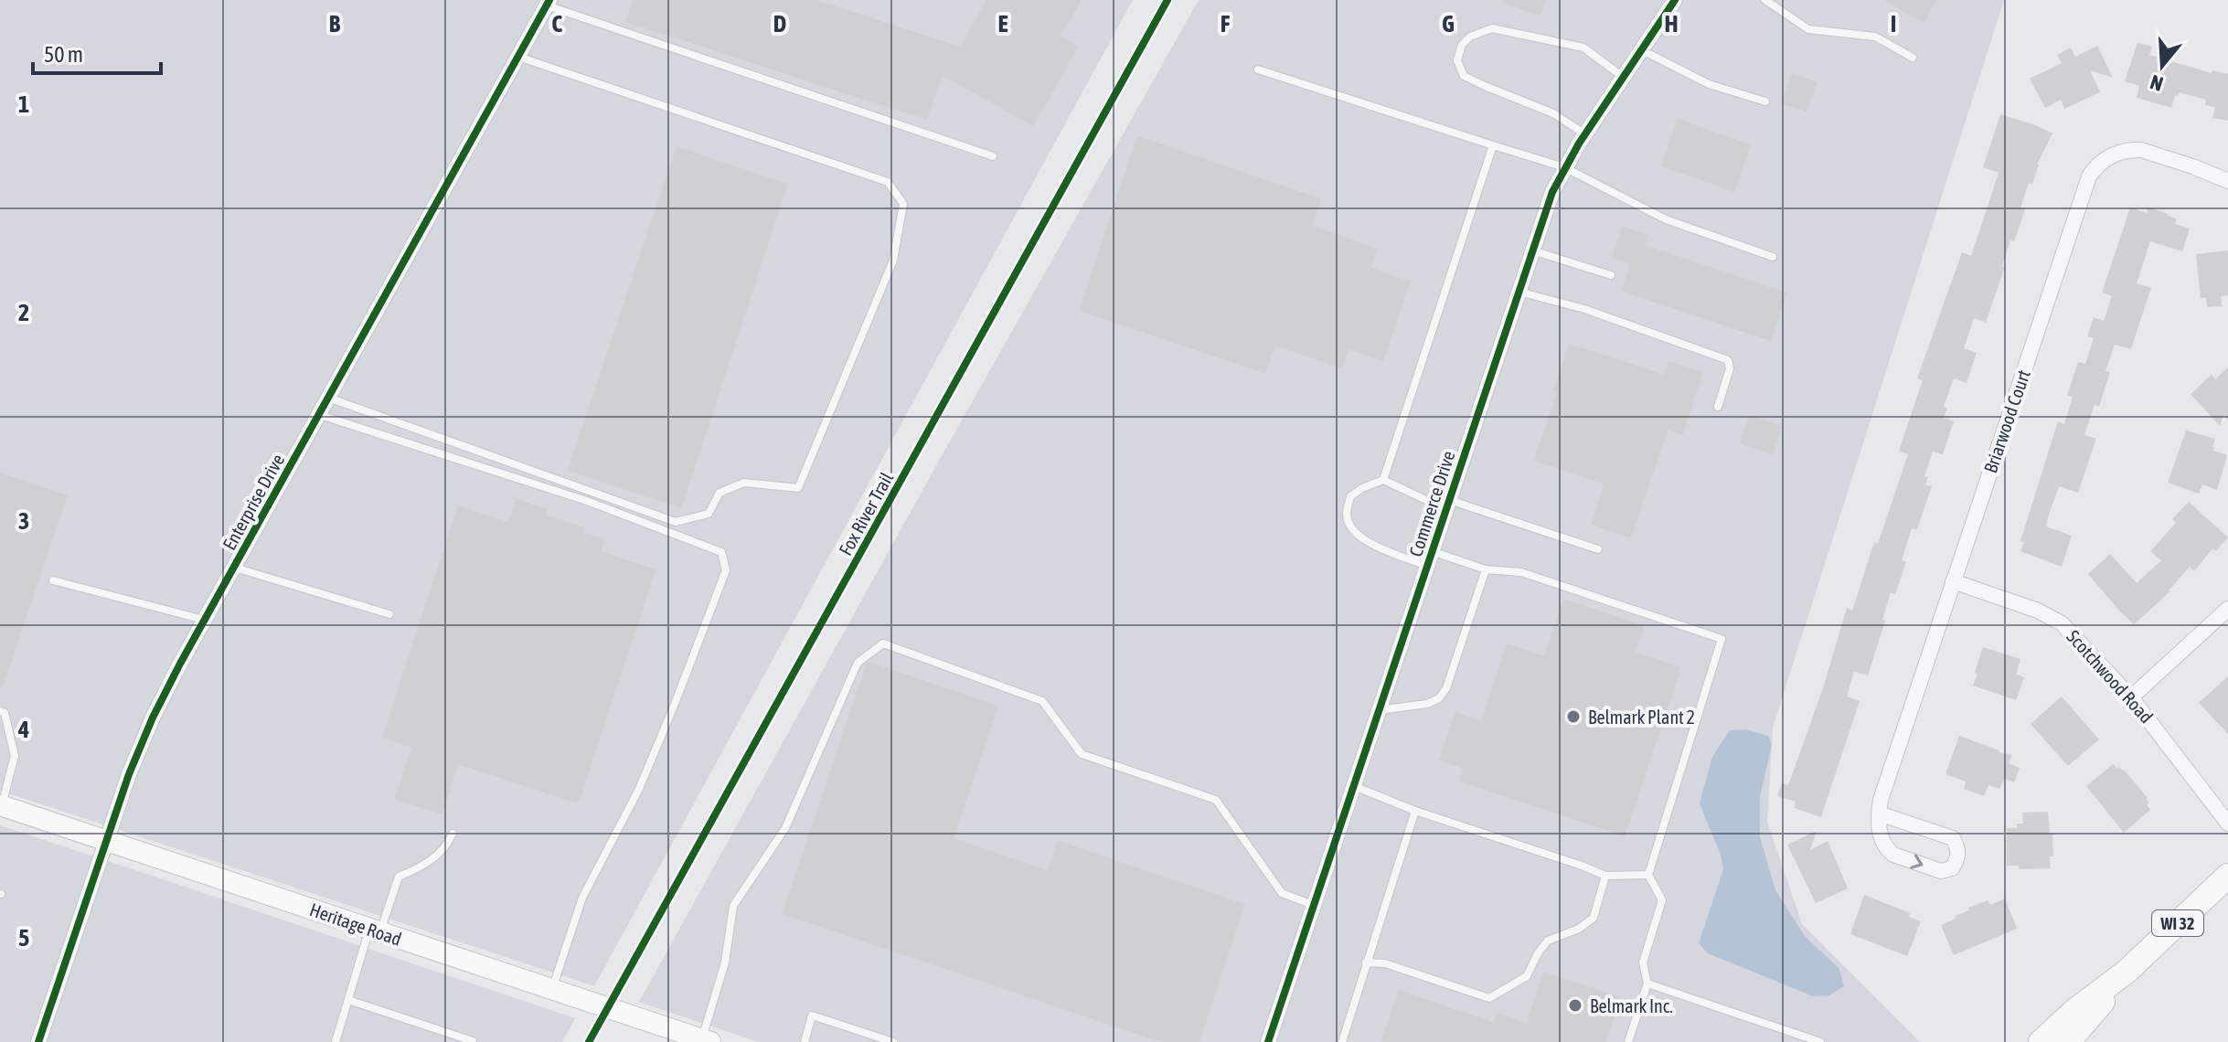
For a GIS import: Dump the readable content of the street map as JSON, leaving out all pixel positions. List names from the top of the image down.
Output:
{
  "streets": {
    "main road": ["WI 32", "Heritage Road"],
    "street": [
      "Briarwood Court",
      "Enterprise Drive",
      "Commerce Drive",
      "Scotchwood Road"
    ],
    "cycle path": ["Fox River Trail"]
  },
  "crossings": [
    ["Briarwood Court", "Scotchwood Road"],
    ["Enterprise Drive", "Heritage Road"],
    ["Fox River Trail", "Heritage Road"]
  ],
  "places": ["Belmark Plant 2", "Belmark Inc."],
  "scale_bar": "50 m",
  "north": "bottom",
  "grid": {
    "columns": [
      "B",
      "C",
      "D",
      "E",
      "F",
      "G",
      "H",
      "I"
    ],
    "rows": [
      "1",
      "2",
      "3",
      "4",
      "5"
    ]
  }
}
